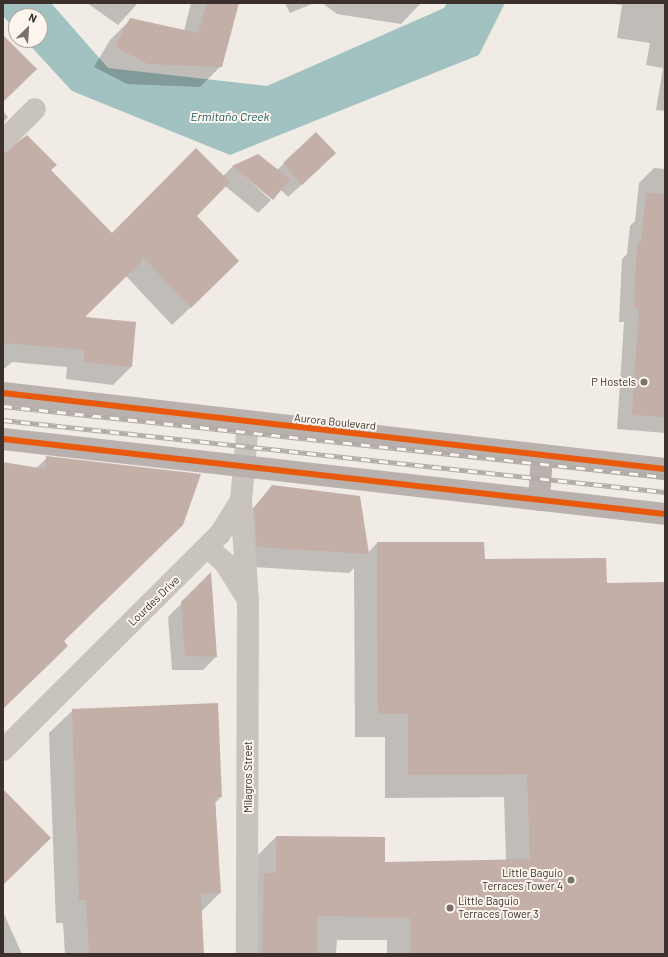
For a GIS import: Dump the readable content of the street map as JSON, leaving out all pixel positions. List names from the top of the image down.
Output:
{
  "streets": {
    "main road": ["Aurora Boulevard"],
    "street": ["Lourdes Drive", "Milagros Street"]
  },
  "crossings": [
    ["Lourdes Drive", "Milagros Street"]
  ],
  "water": ["Ermitaño Creek"],
  "places": ["P Hostels", "Little Baguio Terraces Tower 4", "Little Baguio Terraces Tower 3"],
  "north": "top right"
}
